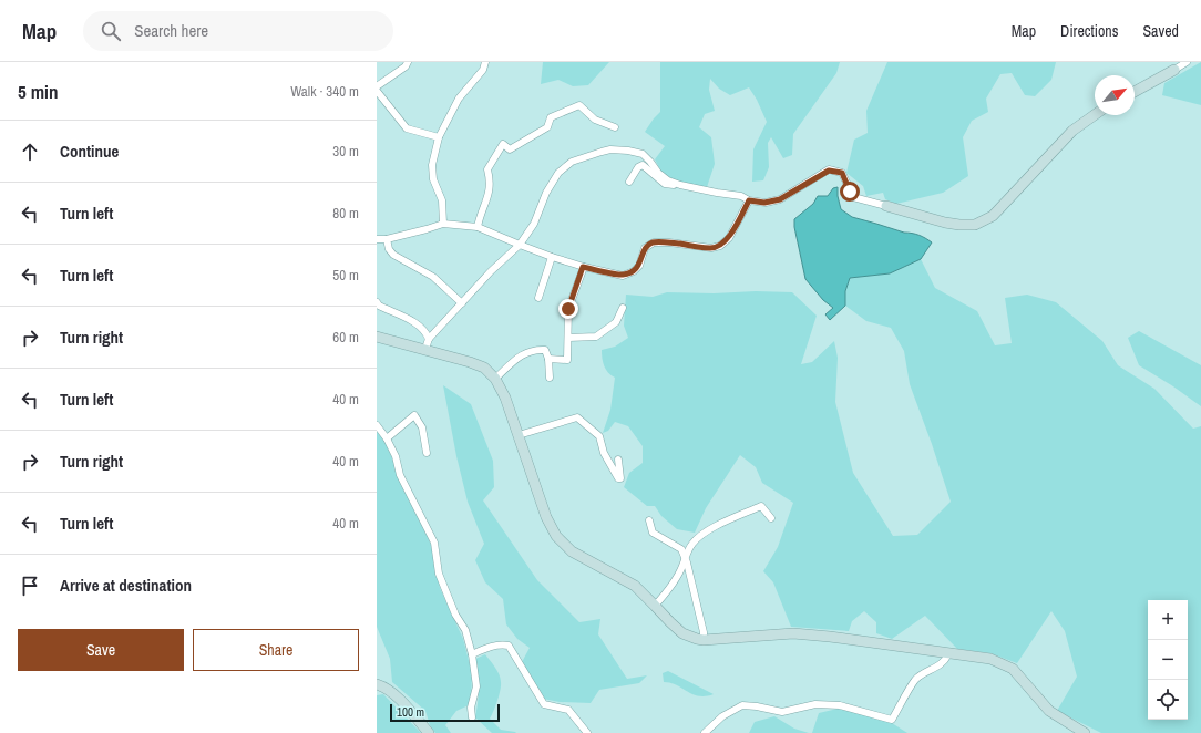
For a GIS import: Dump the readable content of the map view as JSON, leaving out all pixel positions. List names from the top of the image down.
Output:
{
  "scale_bar": "100 m",
  "north": "top right",
  "page": {
    "header": "Map",
    "search": "Search here",
    "nav": ["Map", "Directions", "Saved"],
    "heading": ["5 min", "Walk · 340 m"],
    "list": [
      ["Continue", "30 m"],
      ["Turn left", "80 m"],
      ["Turn left", "50 m"],
      ["Turn right", "60 m"],
      ["Turn left", "40 m"],
      ["Turn right", "40 m"],
      ["Turn left", "40 m"],
      "Arrive at destination"
    ],
    "map_buttons": ["+", "−"],
    "buttons": ["Save", "Share"],
    "scale": "100 m"
  }
}
